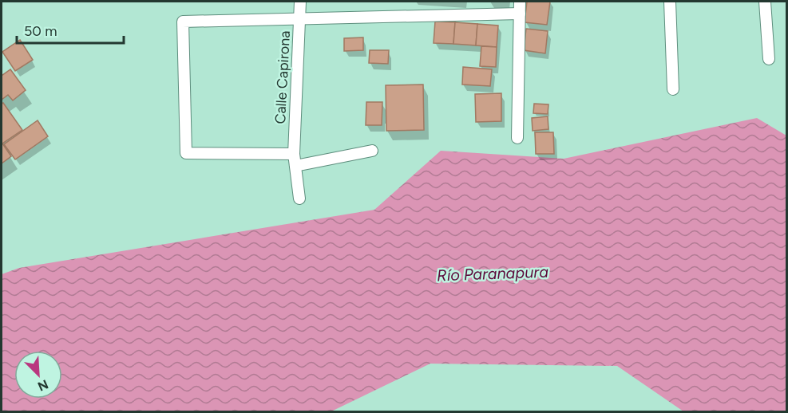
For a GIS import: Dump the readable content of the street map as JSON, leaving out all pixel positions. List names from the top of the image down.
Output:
{
  "streets": {
    "street": ["Calle Capirona"]
  },
  "water": ["Río Paranapura"],
  "scale_bar": "50 m",
  "north": "bottom right"
}
